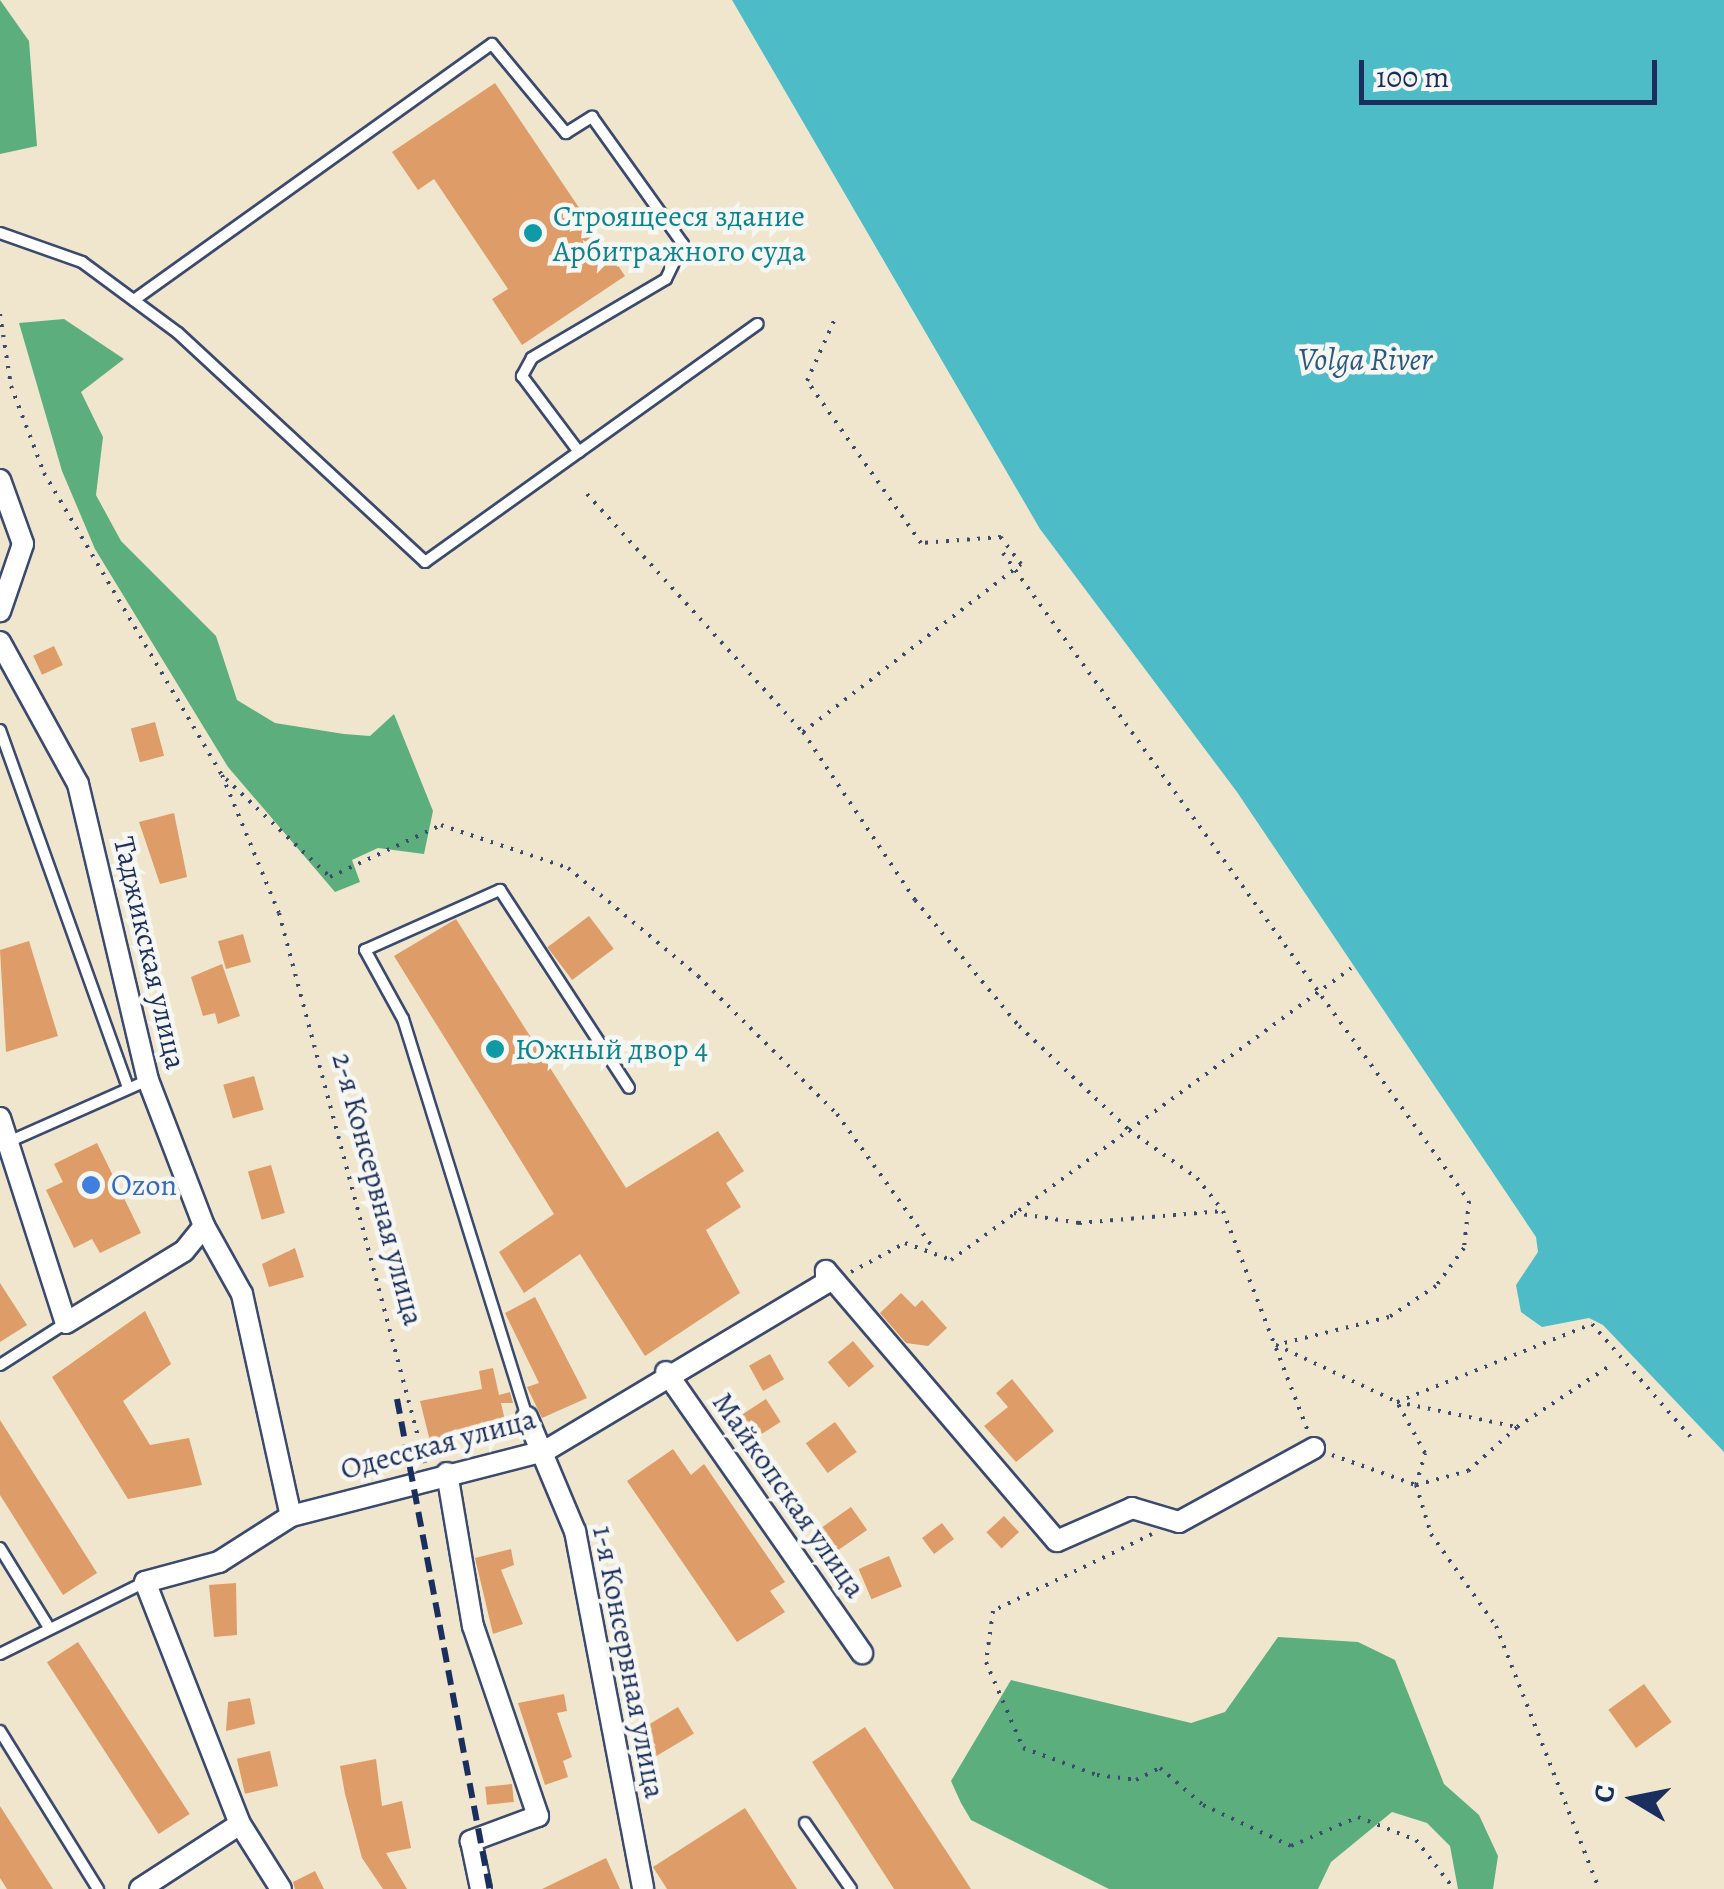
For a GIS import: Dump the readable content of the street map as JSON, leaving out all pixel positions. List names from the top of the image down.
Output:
{
  "streets": {
    "street": [
      "Таджикская улица",
      "Одесская улица",
      "Майкопская улица",
      "1-я Консервная улица"
    ],
    "path": ["2-я Консервная улица"]
  },
  "crossings": [
    ["Таджикская улица", "Одесская улица"],
    ["2-я Консервная улица", "Одесская улица"],
    ["Одесская улица", "Майкопская улица"],
    ["Одесская улица", "1-я Консервная улица"]
  ],
  "water": ["Volga River"],
  "places": ["Строящееся здание Арбитражного суда", "Южный двор 4", "Ozon"],
  "scale_bar": "100 m",
  "north": "left"
}
